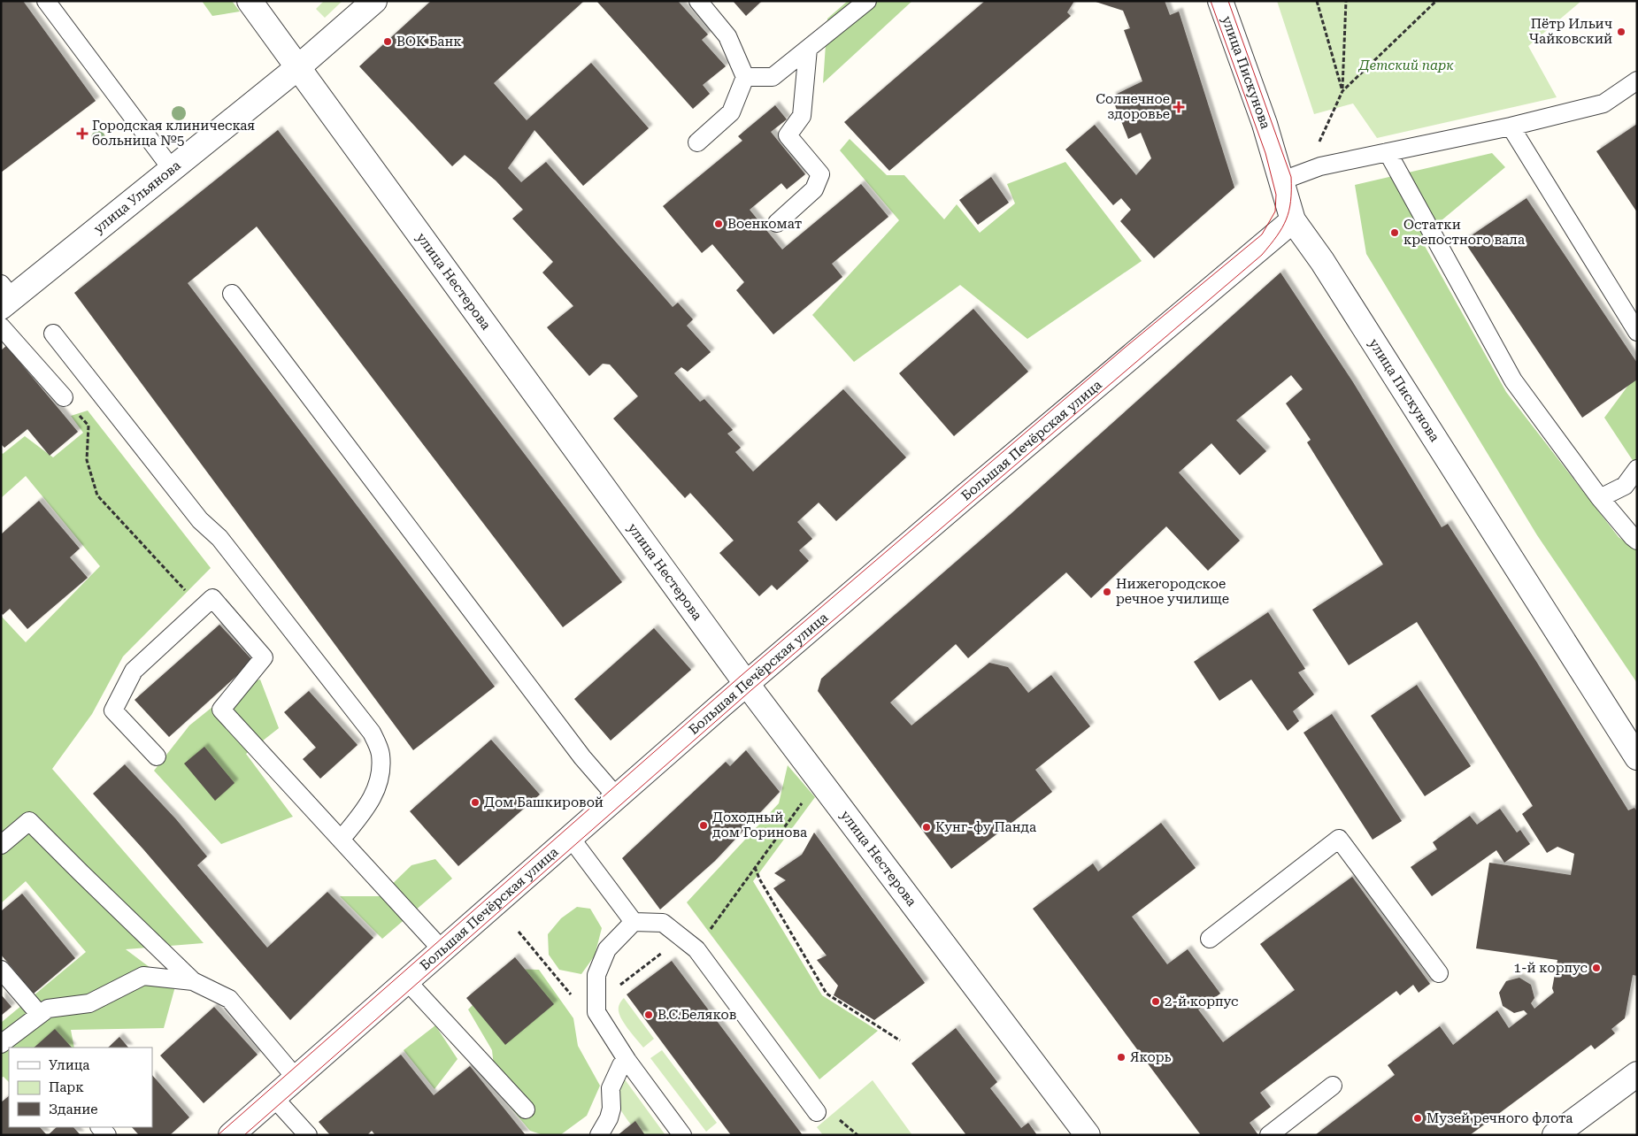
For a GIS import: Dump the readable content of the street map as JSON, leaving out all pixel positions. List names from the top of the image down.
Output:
{
  "streets": {
    "street": [
      "улица Пискунова",
      "улица Ульянова",
      "улица Нестерова",
      "Большая Печёрская улица"
    ]
  },
  "crossings": [
    ["улица Пискунова", "Большая Печёрская улица"],
    ["улица Ульянова", "улица Нестерова"],
    ["улица Нестерова", "Большая Печёрская улица"]
  ],
  "parks": ["Детский парк"],
  "places": {
    "other": [
      "Пётр Ильич Чайковский",
      "ВОК Банк",
      "Военкомат",
      "Остатки крепостного вала",
      "Нижегородское речное училище",
      "Дом Башкировой",
      "Доходный дом Горинова",
      "Кунг-фу Панда",
      "1-й корпус",
      "2-й корпус",
      "В.С.Беляков",
      "Якорь",
      "Музей речного флота"
    ],
    "health": ["Солнечное здоровье", "Городская клиническая больница №5"]
  },
  "legend": ["Улица", "Парк", "Здание"]
}
